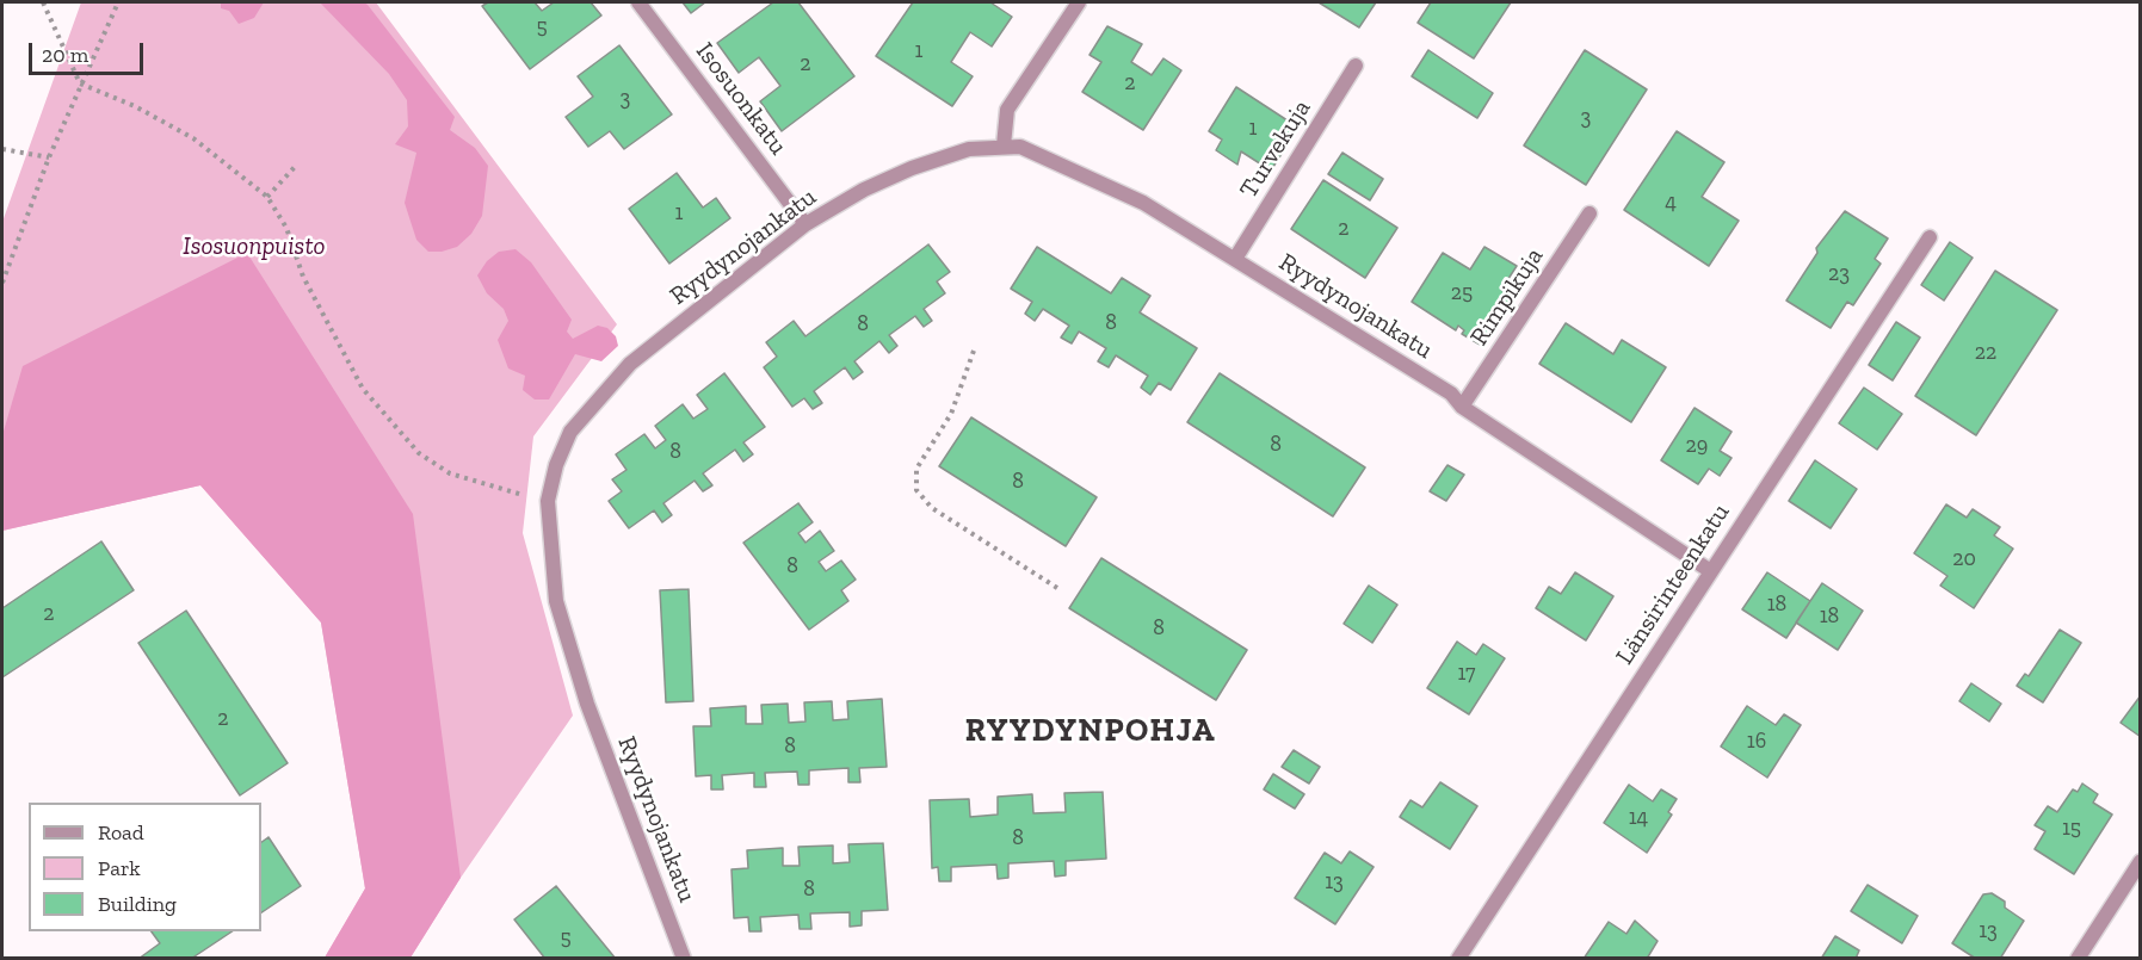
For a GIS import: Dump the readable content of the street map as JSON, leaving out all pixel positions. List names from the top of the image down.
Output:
{
  "streets": {
    "street": [
      "Isosuonkatu",
      "Turvekuja",
      "Ryydynojankatu",
      "Rimpikuja",
      "Länsirinteenkatu"
    ]
  },
  "crossings": [
    ["Isosuonkatu", "Ryydynojankatu"],
    ["Turvekuja", "Ryydynojankatu"],
    ["Ryydynojankatu", "Rimpikuja"],
    ["Ryydynojankatu", "Länsirinteenkatu"]
  ],
  "districts": ["RYYDYNPOHJA"],
  "parks": ["Isosuonpuisto"],
  "house_numbers": [
    "5",
    "1",
    "2",
    "2",
    "3",
    "3",
    "1",
    "4",
    "1",
    "2",
    "23",
    "25",
    "8",
    "8",
    "22",
    "8",
    "29",
    "8",
    "8",
    "20",
    "8",
    "18",
    "2",
    "18",
    "8",
    "17",
    "2",
    "16",
    "8",
    "14",
    "15",
    "8",
    "13",
    "8",
    "13",
    "5"
  ],
  "legend": ["Road", "Park", "Building"],
  "scale_bar": "20 m"
}
